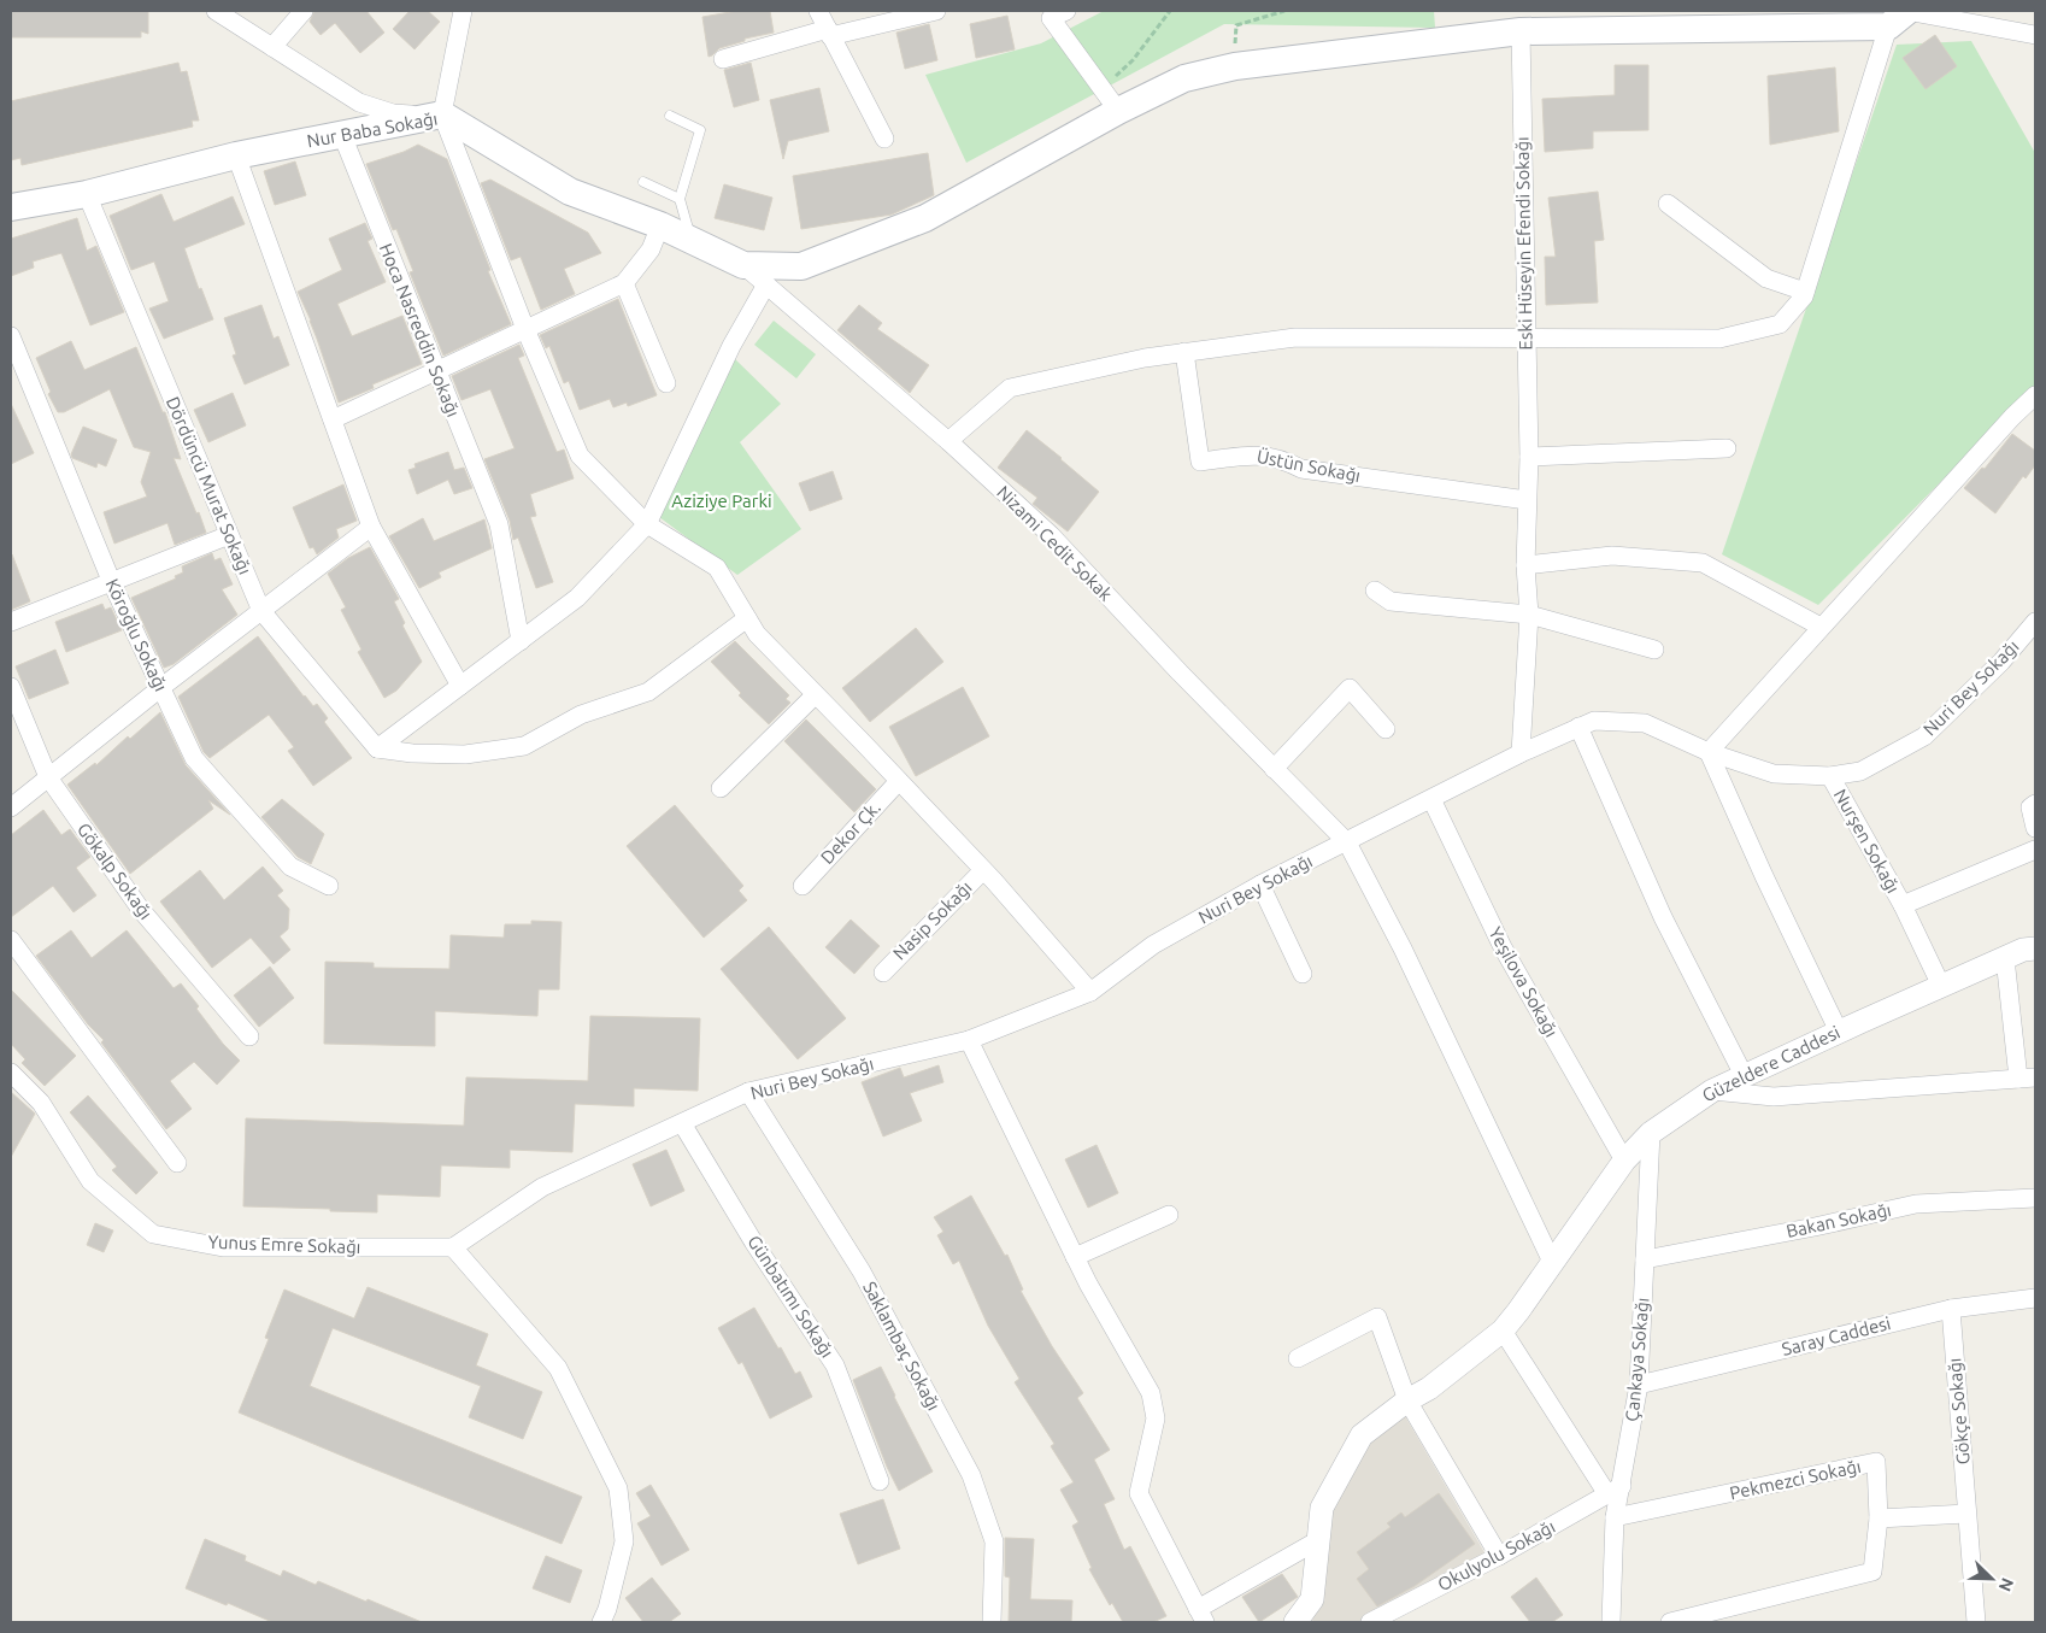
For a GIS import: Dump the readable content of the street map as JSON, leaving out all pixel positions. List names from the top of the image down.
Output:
{
  "streets": {
    "main road": ["Nur Baba Sokağı"],
    "street": [
      "Eski Hüseyin Efendi Sokağı",
      "Hoca Nasreddin Sokağı",
      "Üstün Sokağı",
      "Dördüncü Murat Sokağı",
      "Nizami Cedit Sokak",
      "Köroğlu Sokağı",
      "Nuri Bey Sokağı",
      "Dekor Çk.",
      "Nurşen Sokağı",
      "Gökalp Sokağı",
      "Nasip Sokağı",
      "Yeşilova Sokağı",
      "Güzeldere Caddesi",
      "Bakan Sokağı",
      "Yunus Emre Sokağı",
      "Günbatımı Sokağı",
      "Saray Caddesi",
      "Saklambaç Sokağı",
      "Çankaya Sokağı",
      "Gökçe Sokağı",
      "Pekmezci Sokağı",
      "Okulyolu Sokağı"
    ]
  },
  "crossings": [
    ["Nur Baba Sokağı", "Hoca Nasreddin Sokağı"],
    ["Nur Baba Sokağı", "Dördüncü Murat Sokağı"],
    ["Nur Baba Sokağı", "Nizami Cedit Sokak"],
    ["Eski Hüseyin Efendi Sokağı", "Üstün Sokağı"],
    ["Eski Hüseyin Efendi Sokağı", "Nuri Bey Sokağı"],
    ["Nizami Cedit Sokak", "Nuri Bey Sokağı"],
    ["Nizami Cedit Sokak", "Güzeldere Caddesi"],
    ["Nuri Bey Sokağı", "Nurşen Sokağı"],
    ["Nuri Bey Sokağı", "Yeşilova Sokağı"],
    ["Nuri Bey Sokağı", "Yunus Emre Sokağı"],
    ["Nuri Bey Sokağı", "Günbatımı Sokağı"],
    ["Nuri Bey Sokağı", "Saklambaç Sokağı"],
    ["Nurşen Sokağı", "Güzeldere Caddesi"],
    ["Yeşilova Sokağı", "Güzeldere Caddesi"],
    ["Güzeldere Caddesi", "Çankaya Sokağı"],
    ["Bakan Sokağı", "Çankaya Sokağı"],
    ["Saray Caddesi", "Çankaya Sokağı"],
    ["Saray Caddesi", "Gökçe Sokağı"],
    ["Çankaya Sokağı", "Pekmezci Sokağı"],
    ["Çankaya Sokağı", "Okulyolu Sokağı"]
  ],
  "parks": ["Aziziye Parki"],
  "north": "bottom right"
}
